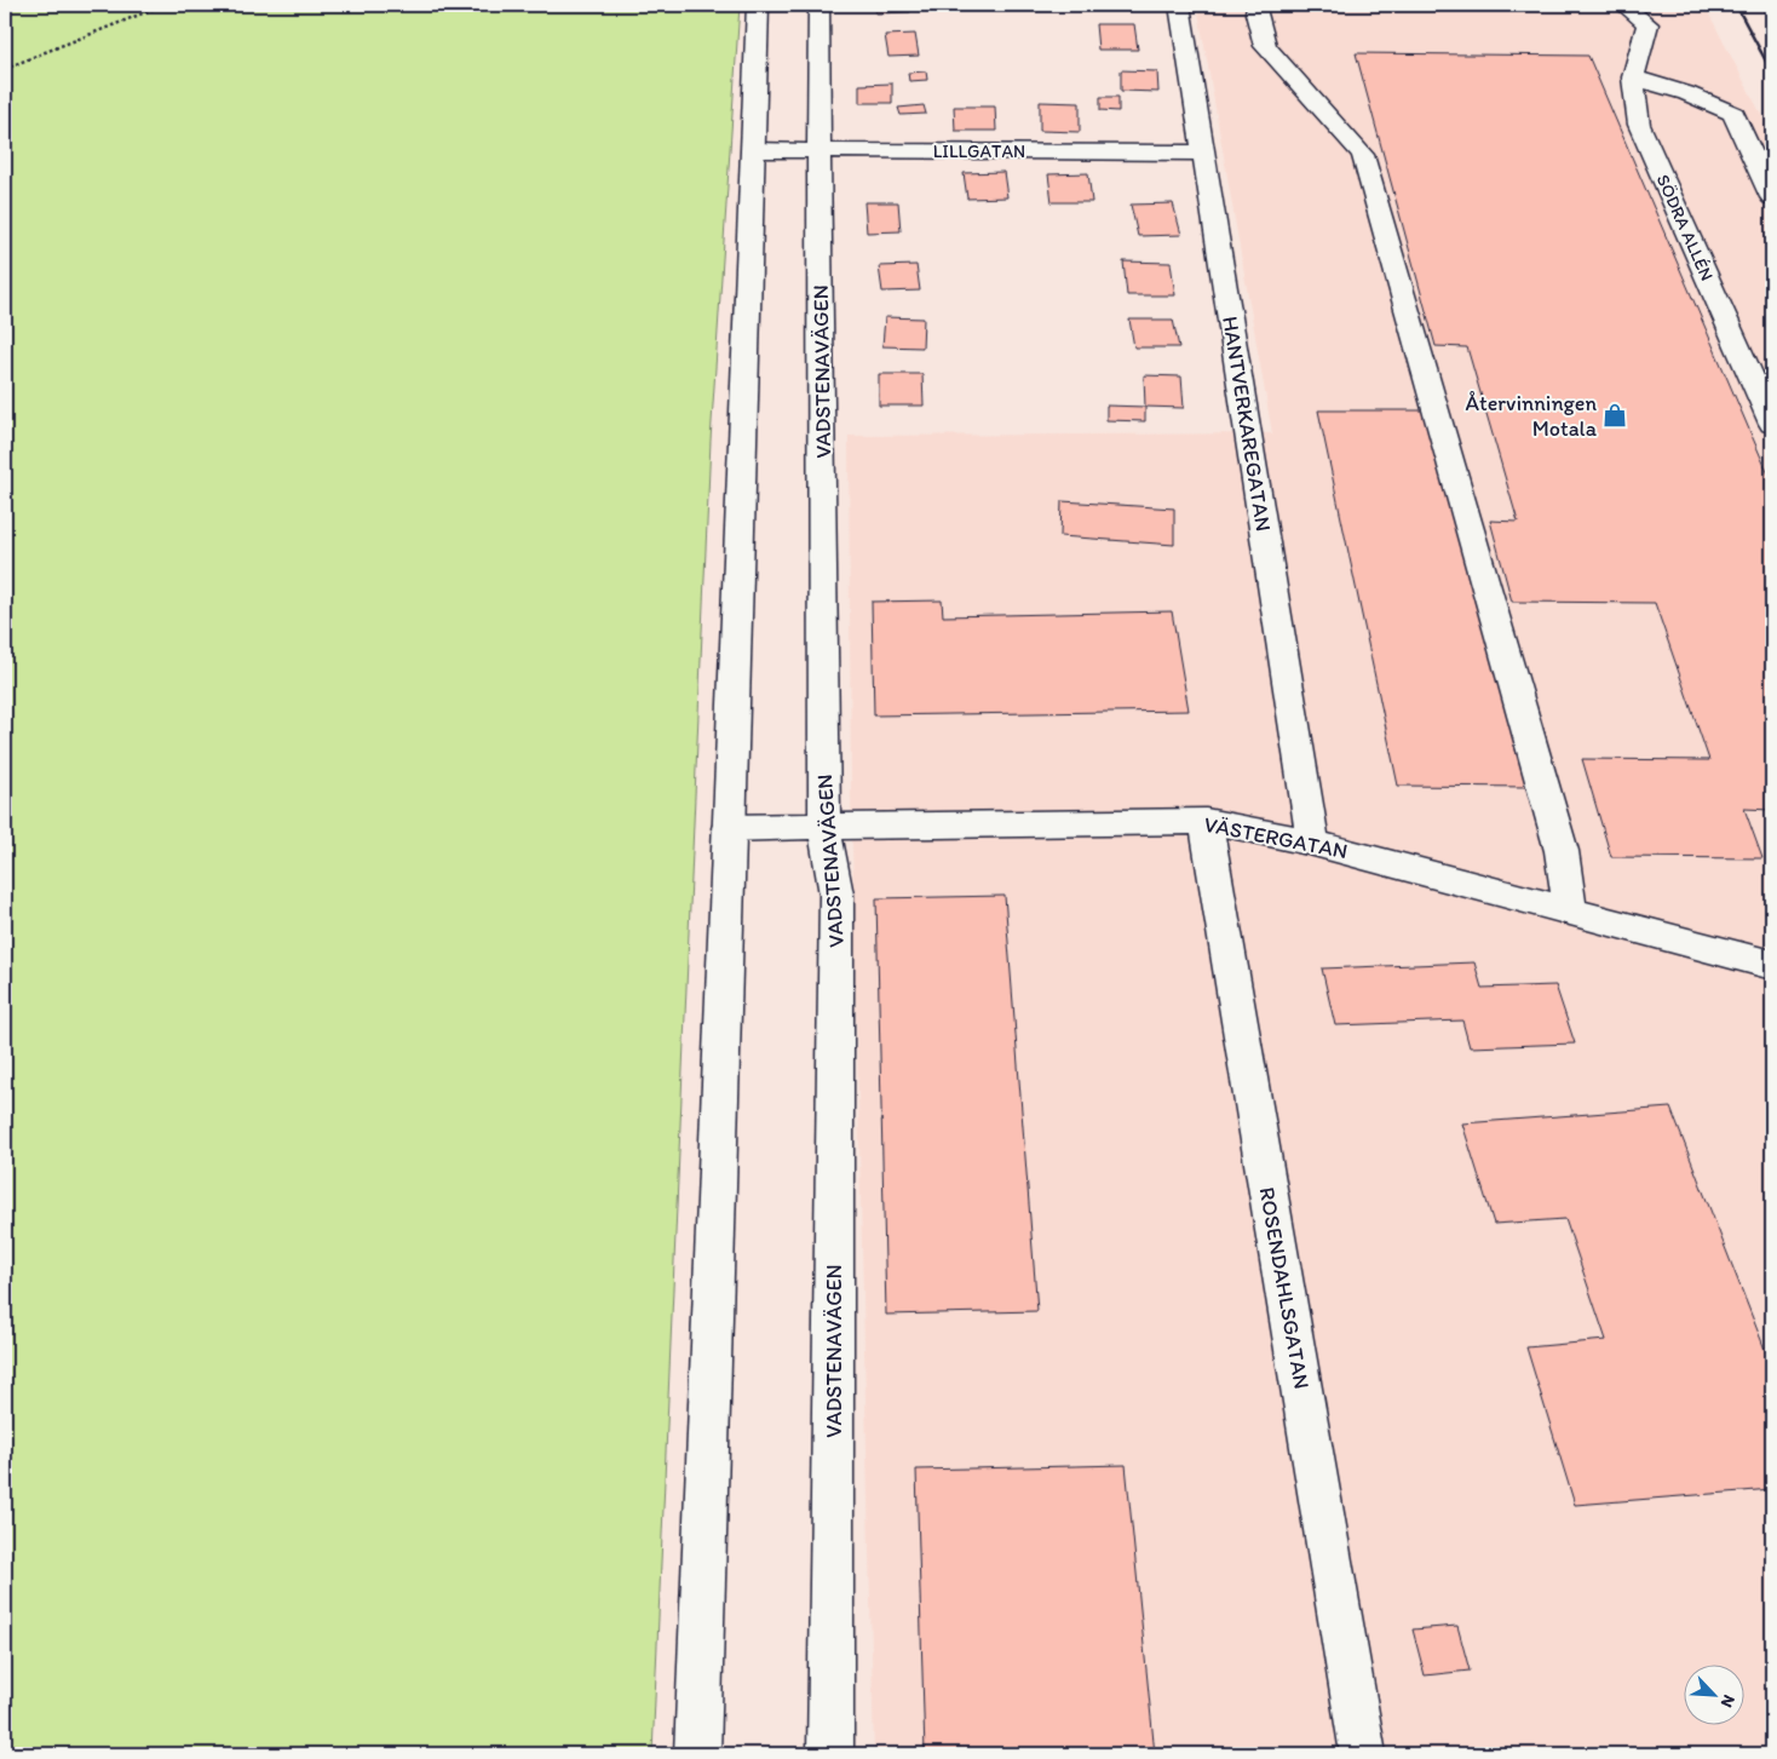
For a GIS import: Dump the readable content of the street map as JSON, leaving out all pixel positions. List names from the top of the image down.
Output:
{
  "streets": {
    "street": [
      "LILLGATAN",
      "SÖDRA ALLÉN",
      "VADSTENAVÄGEN",
      "HANTVERKAREGATAN",
      "VÄSTERGATAN",
      "ROSENDAHLSGATAN"
    ]
  },
  "crossings": [
    ["LILLGATAN", "VADSTENAVÄGEN"],
    ["LILLGATAN", "HANTVERKAREGATAN"],
    ["VADSTENAVÄGEN", "VÄSTERGATAN"],
    ["HANTVERKAREGATAN", "VÄSTERGATAN"],
    ["VÄSTERGATAN", "ROSENDAHLSGATAN"]
  ],
  "places": {
    "shop": ["Återvinningen Motala"]
  },
  "north": "bottom right"
}
